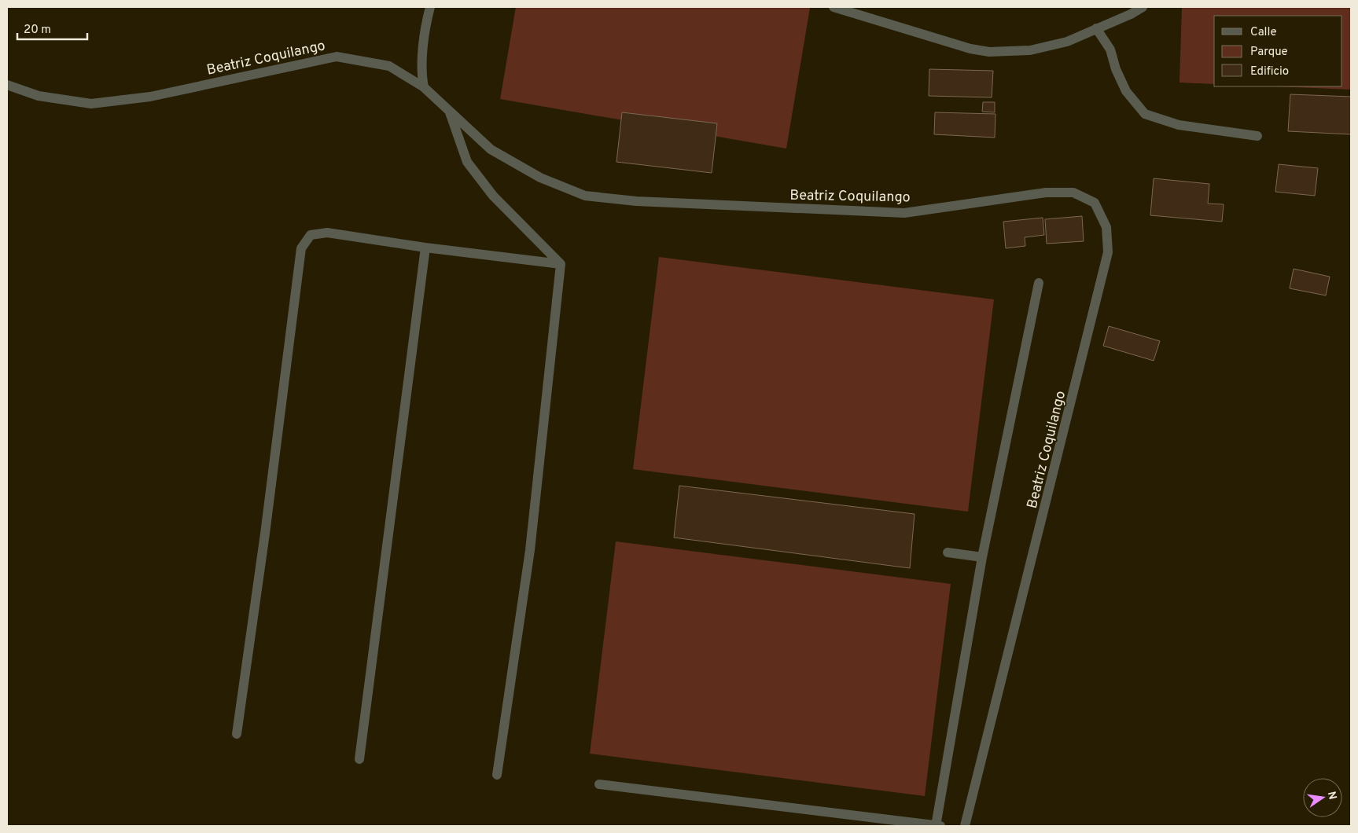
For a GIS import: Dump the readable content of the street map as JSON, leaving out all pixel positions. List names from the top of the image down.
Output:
{
  "streets": {
    "street": ["Beatriz Coquilango"]
  },
  "legend": ["Calle", "Parque", "Edificio"],
  "scale_bar": "20 m",
  "north": "right"
}
